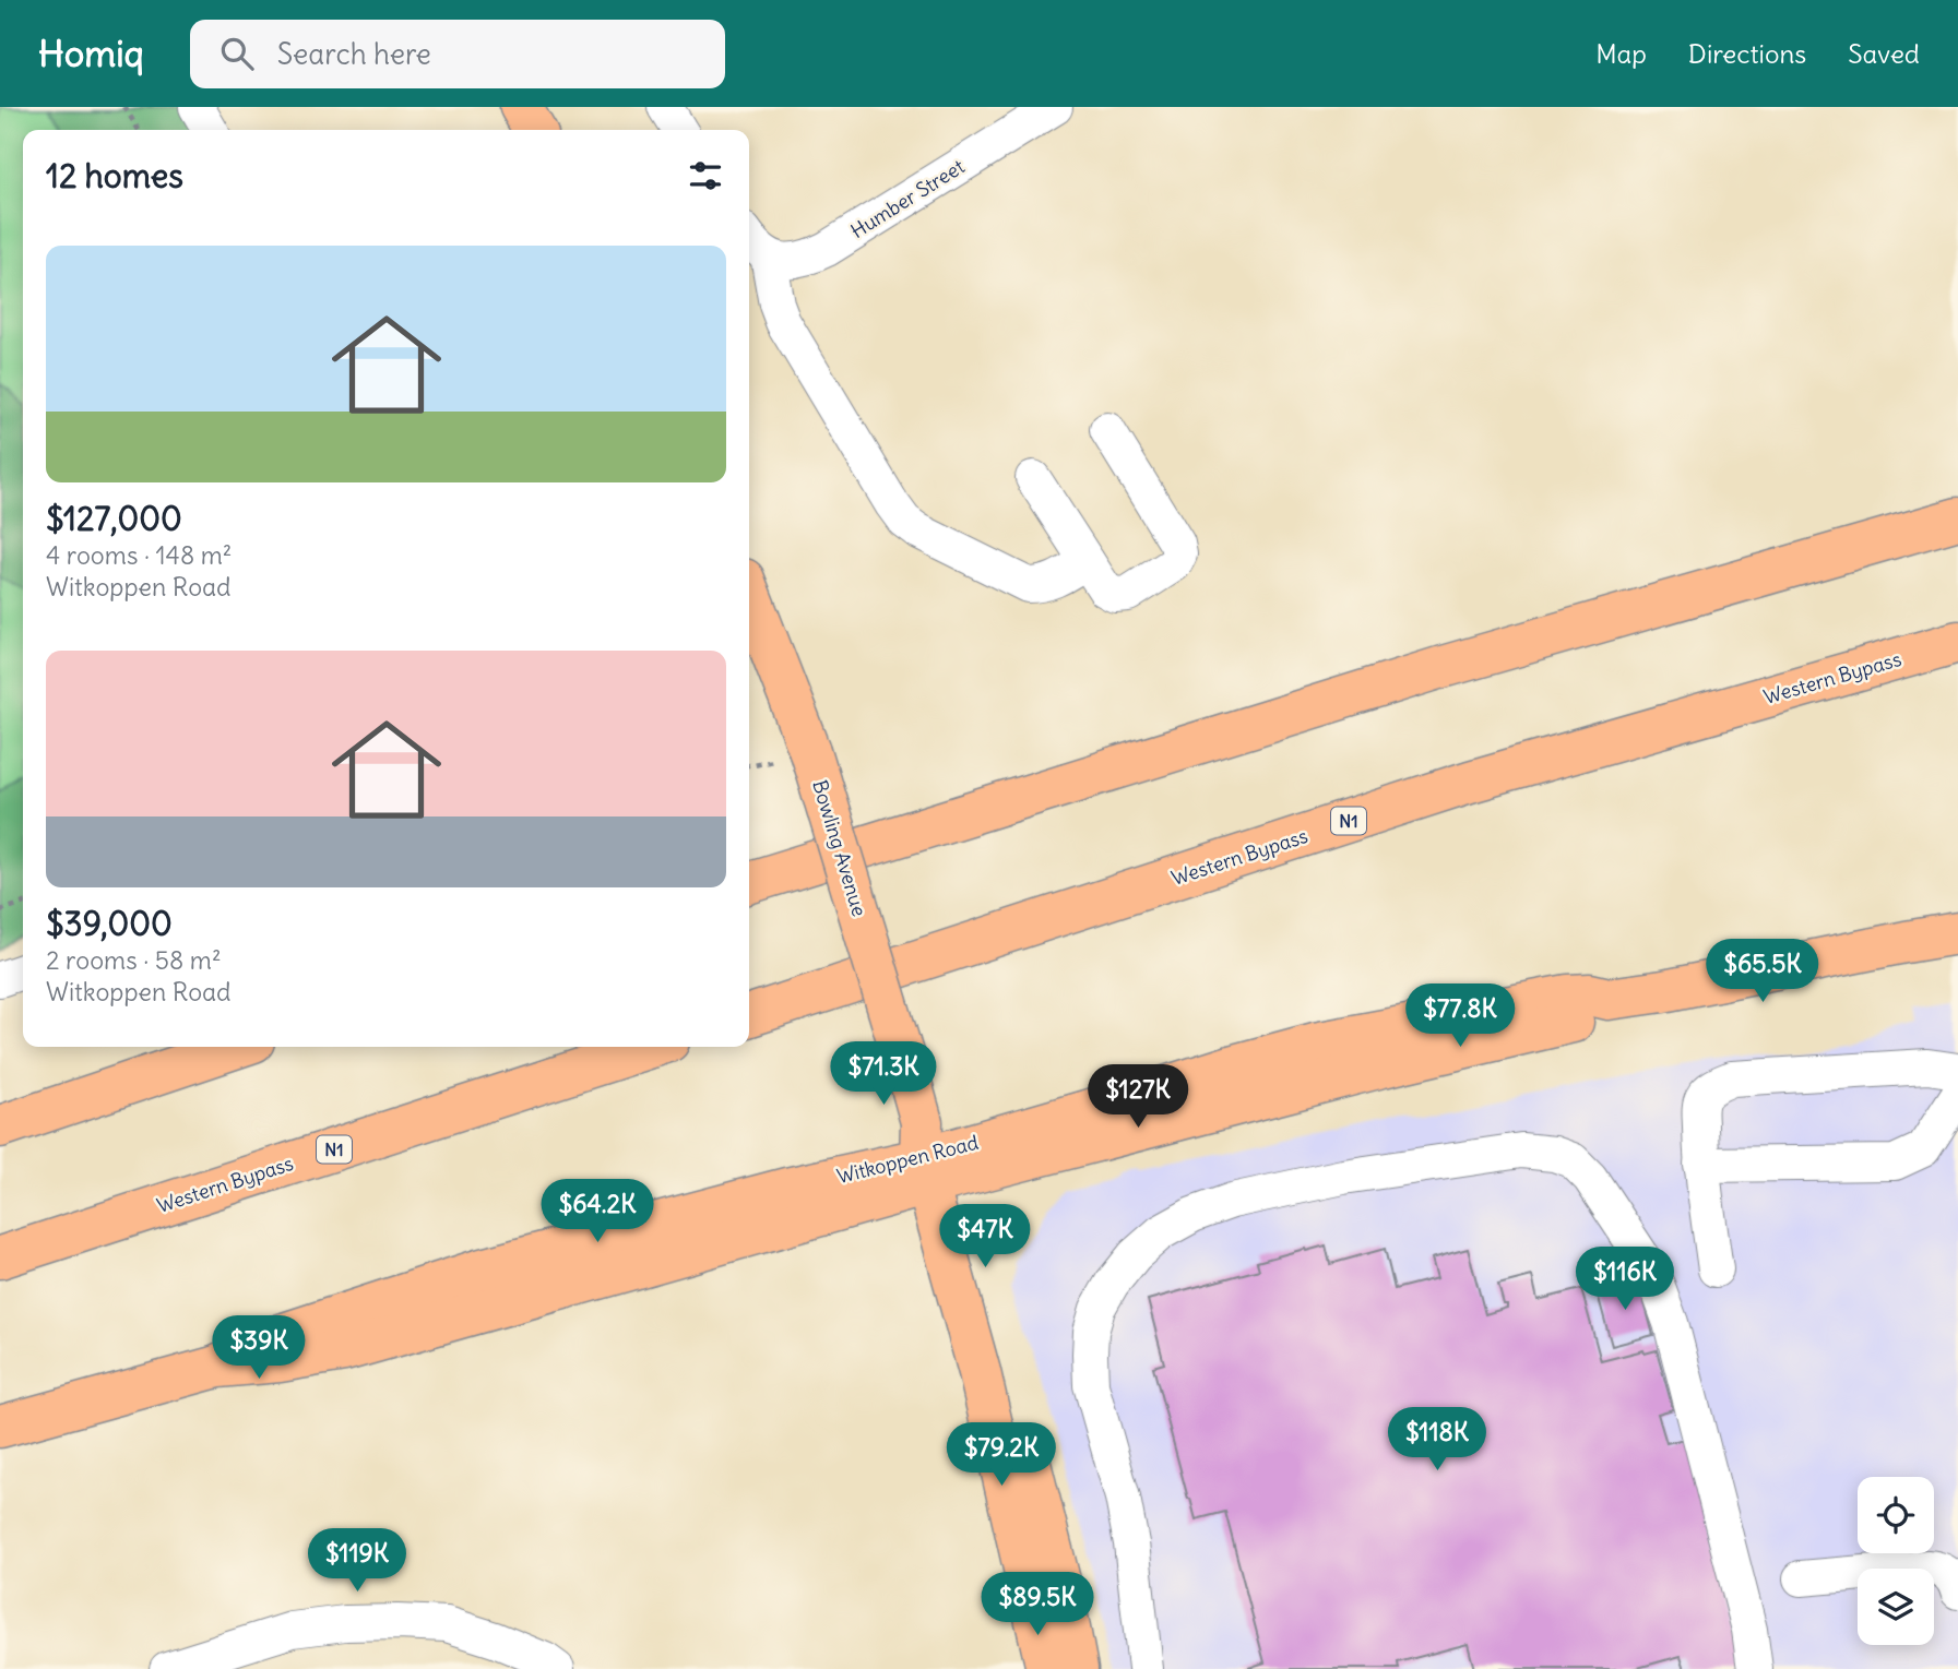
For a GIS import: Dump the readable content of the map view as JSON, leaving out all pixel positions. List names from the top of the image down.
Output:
{
  "streets": {
    "main road": [
      "Western Bypass",
      "N1",
      "Bowling Avenue",
      "Witkoppen Road"
    ],
    "street": ["Humber Street"]
  },
  "crossings": [
    ["Bowling Avenue", "Witkoppen Road"]
  ],
  "page": {
    "header": "Homiq",
    "search": "Search here",
    "nav": ["Map", "Directions", "Saved"],
    "heading": "12 homes",
    "list": [
      {
        "name": "$127,000",
        "note": "4 rooms · 148 m² · Witkoppen Road"
      },
      {
        "name": "$39,000",
        "note": "2 rooms · 58 m² · Witkoppen Road"
      }
    ],
    "price": [
      "$65.5K",
      "$77.8K",
      "$71.3K",
      "$127K",
      "$64.2K",
      "$47K",
      "$116K",
      "$39K",
      "$118K",
      "$79.2K",
      "$119K",
      "$89.5K"
    ]
  }
}
